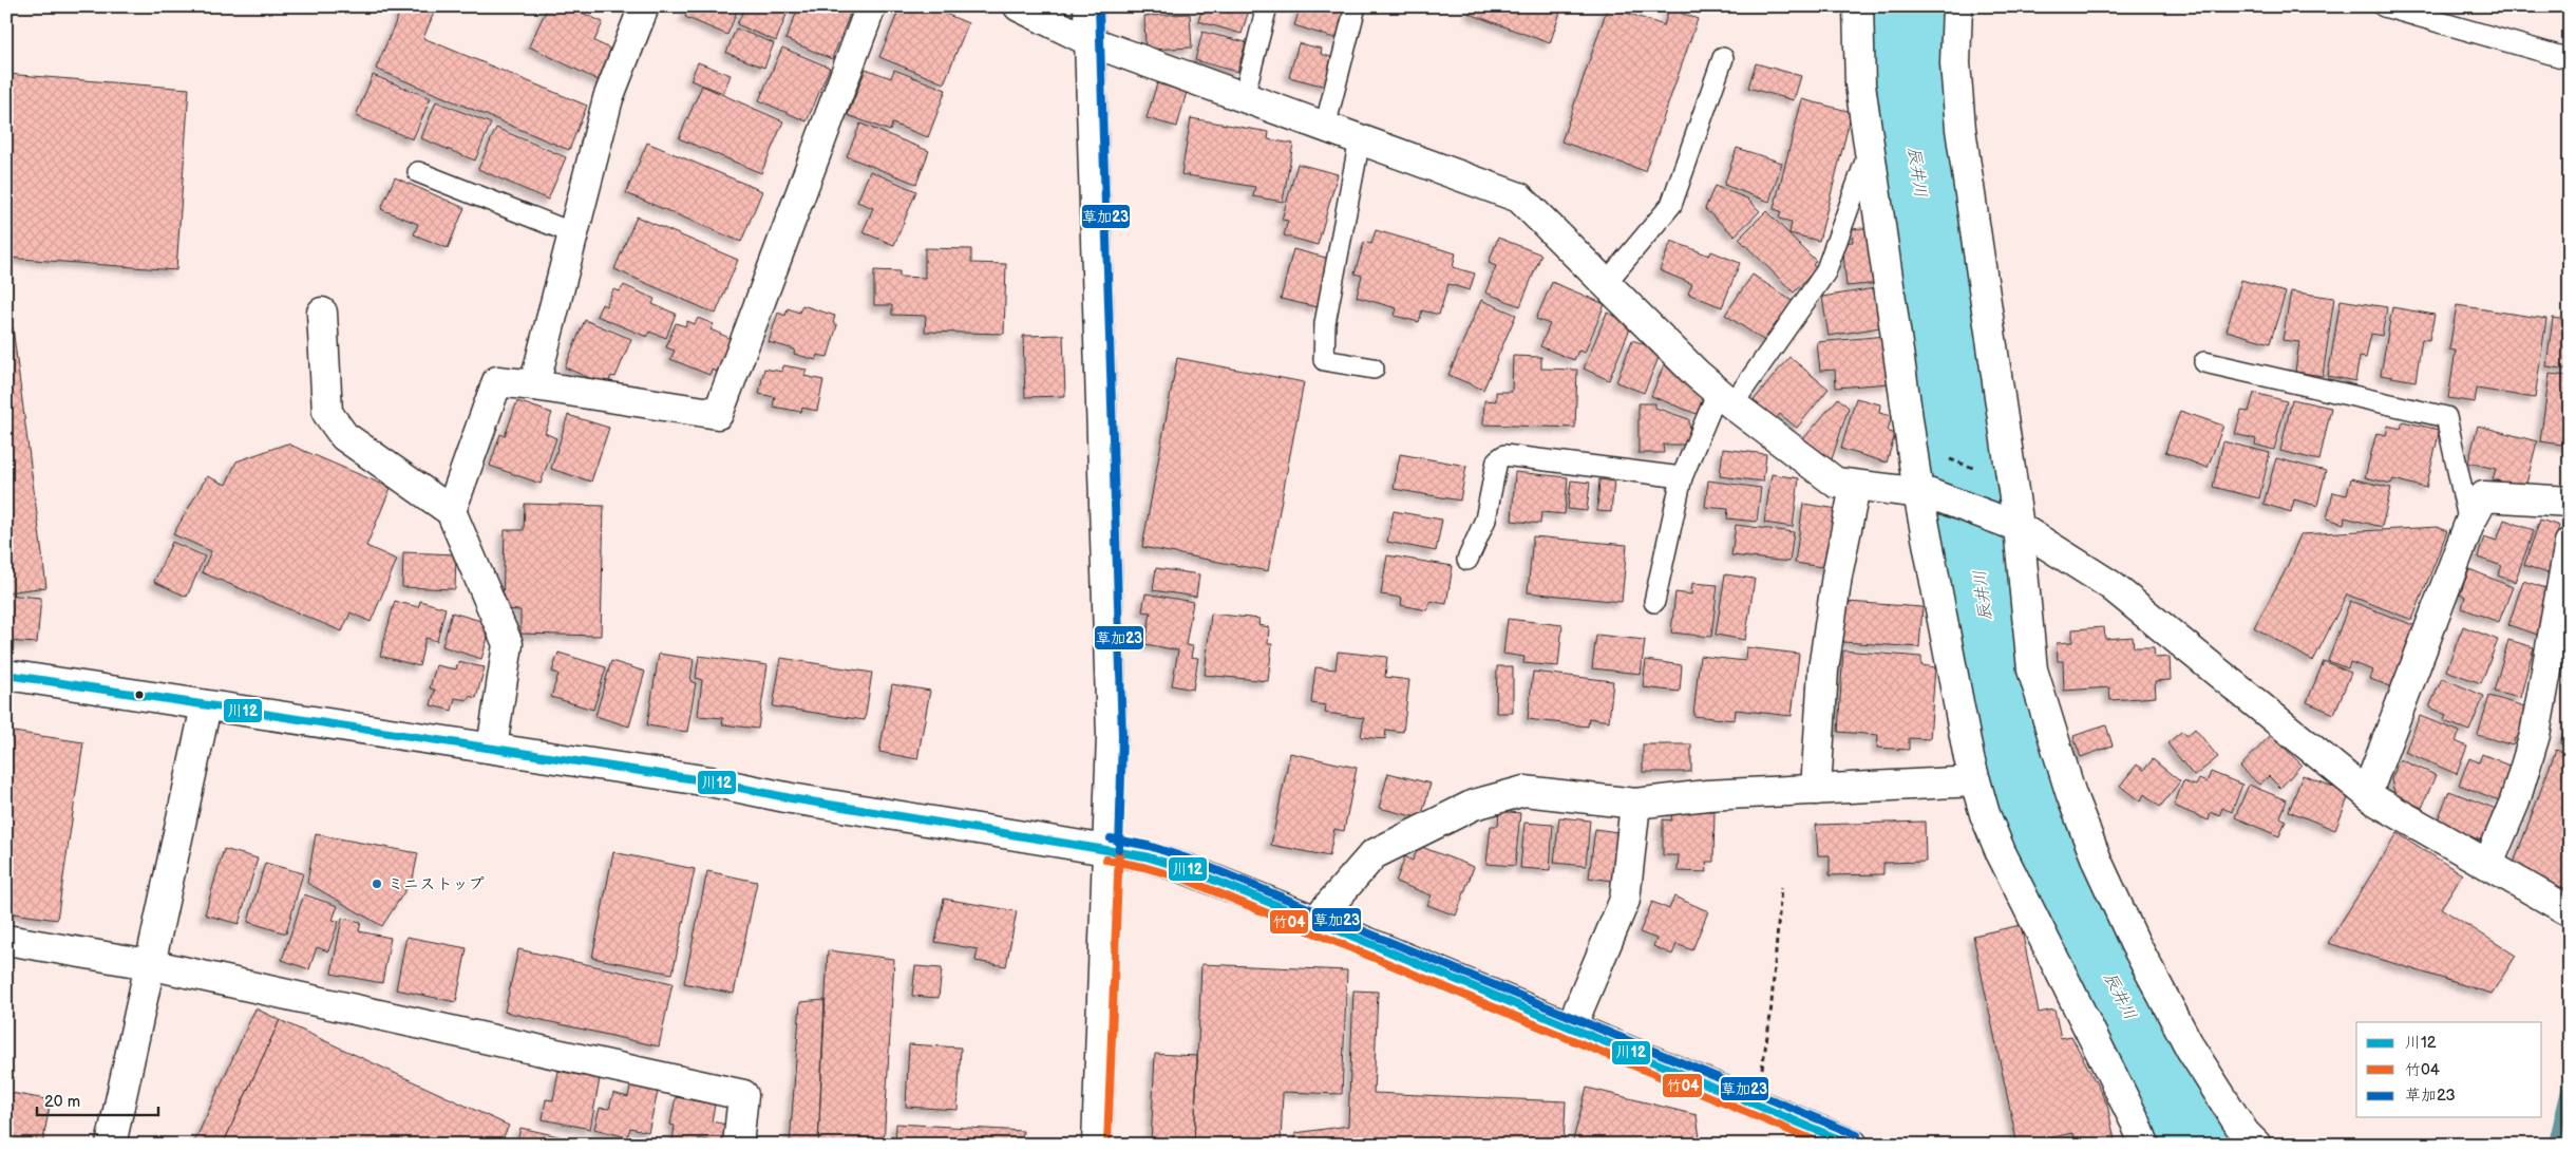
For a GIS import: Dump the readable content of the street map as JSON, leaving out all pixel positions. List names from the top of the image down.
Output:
{
  "water": ["辰井川"],
  "places": ["ミニストップ"],
  "lines": ["transit line 草加23", "transit line 川12", "transit line 竹04"],
  "legend": ["川12", "竹04", "草加23"],
  "scale_bar": "20 m"
}
